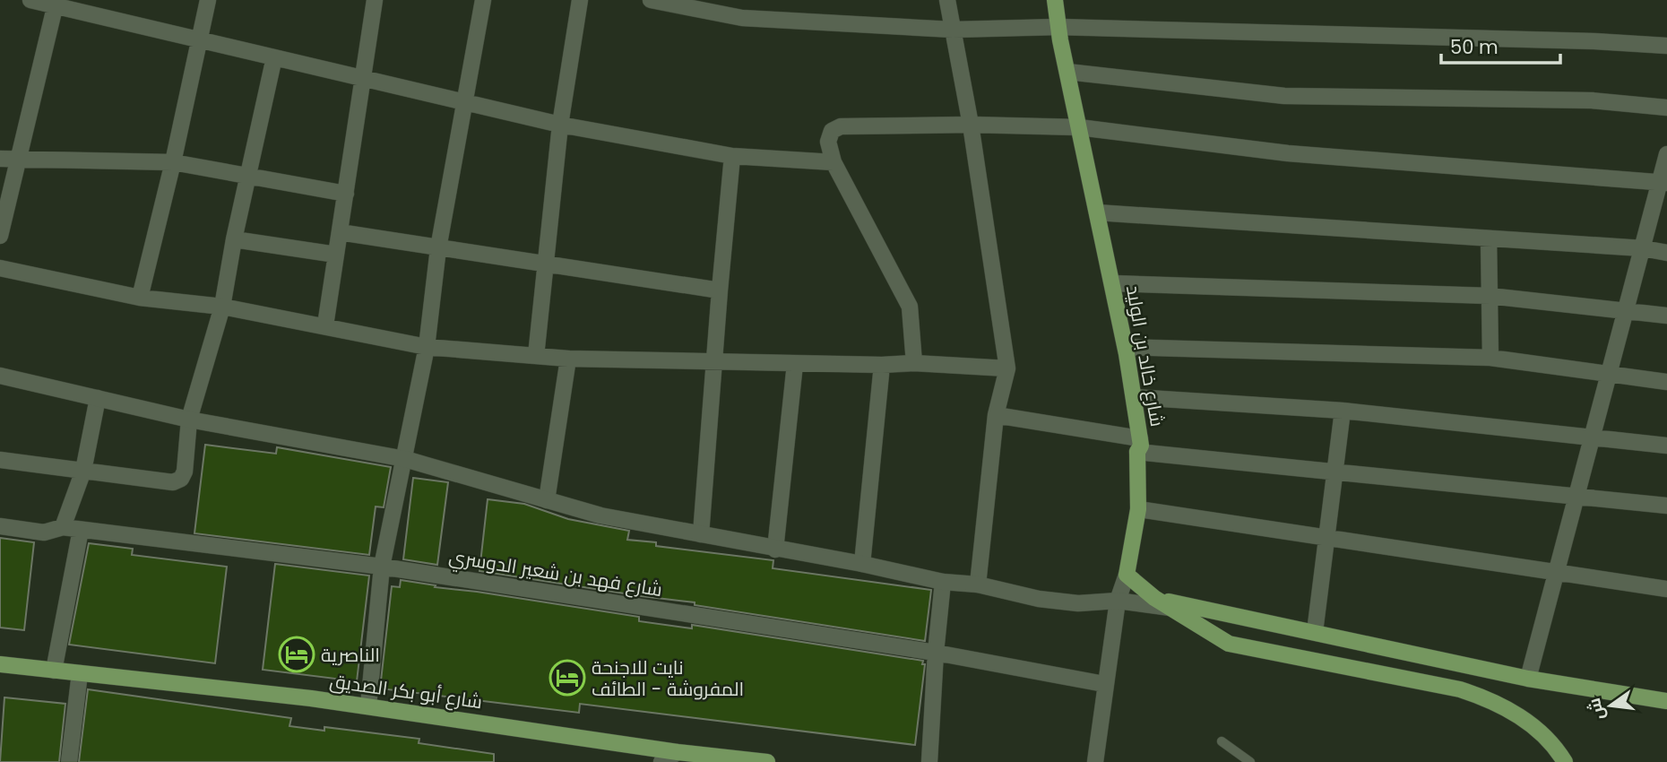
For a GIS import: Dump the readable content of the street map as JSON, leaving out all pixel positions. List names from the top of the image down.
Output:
{
  "streets": {
    "main road": ["شارع خالد بن الوليد", "شارع أبو بكر الصديق"],
    "street": ["شارع فهد بن شعير الدوسري"]
  },
  "places": {
    "hotel": ["الناصرية", "نايت للاجنحة المفروشة - الطائف"]
  },
  "scale_bar": "50 m",
  "north": "left"
}
